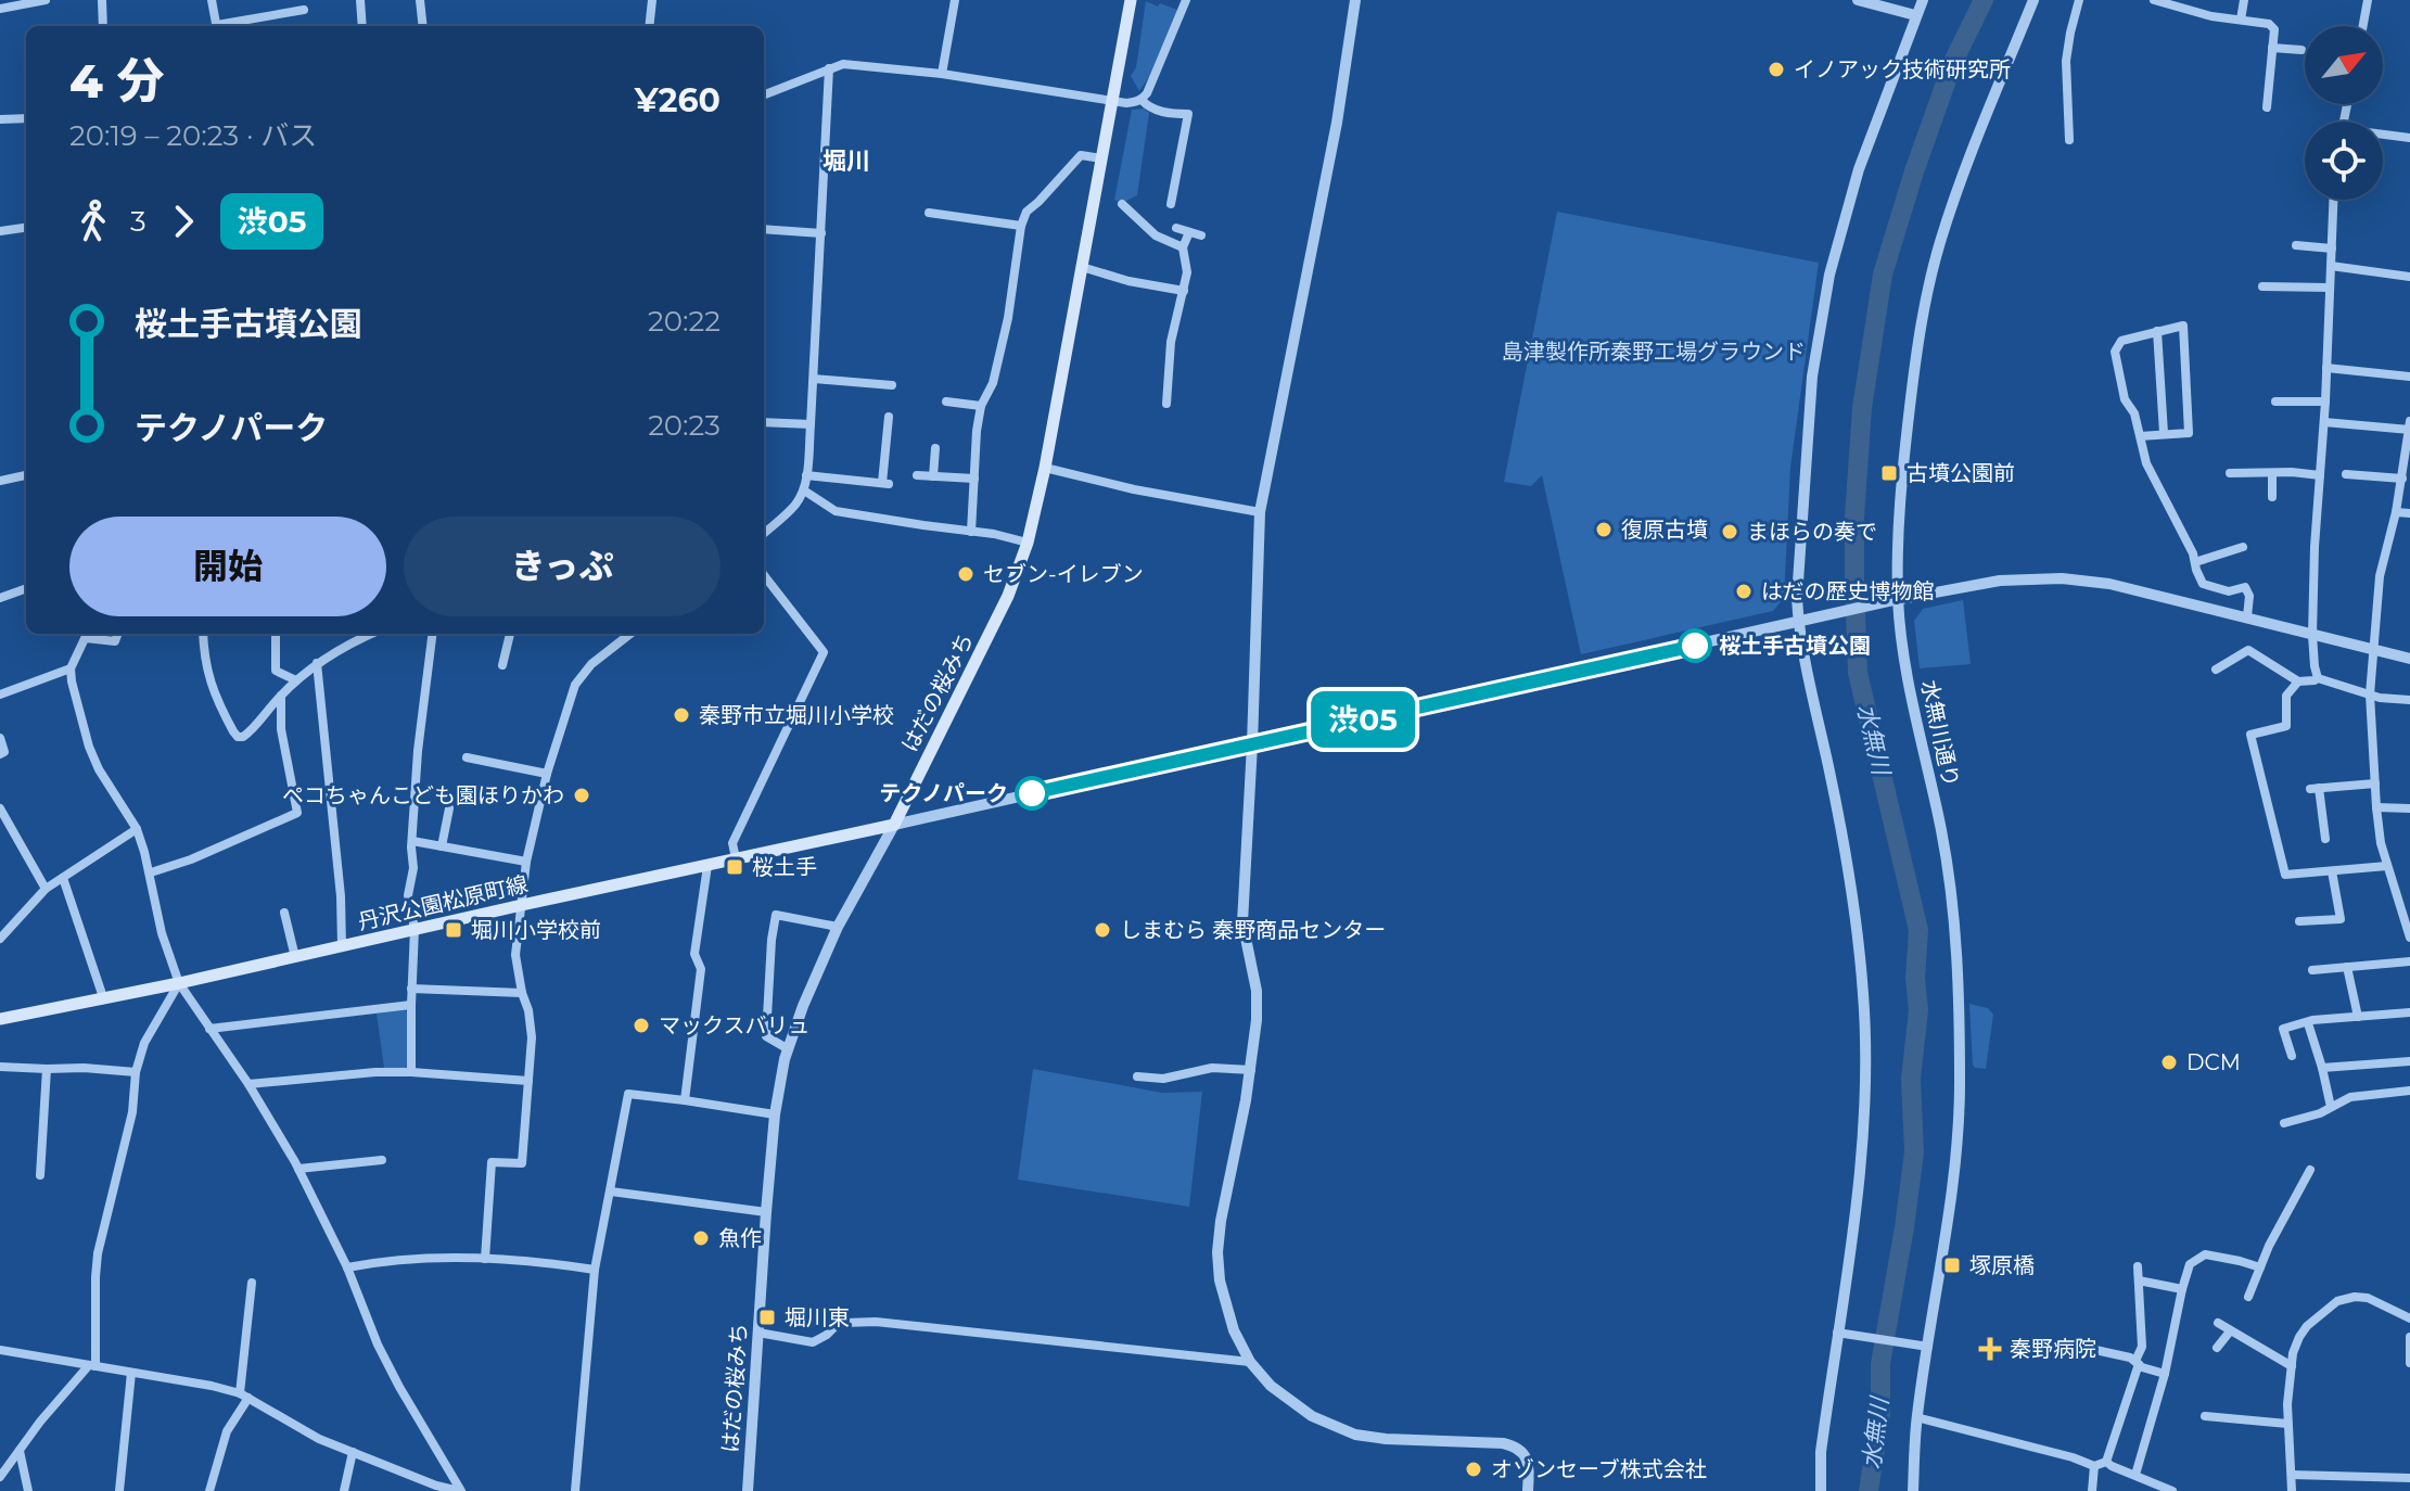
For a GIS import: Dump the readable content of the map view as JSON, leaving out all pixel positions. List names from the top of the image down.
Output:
{
  "streets": {
    "main road": ["はだの桜みち", "丹沢公園松原町線"],
    "street": ["水無川通り"]
  },
  "crossings": [
    ["はだの桜みち", "丹沢公園松原町線"]
  ],
  "districts": ["堀川"],
  "water": ["水無川"],
  "parks": ["島津製作所秦野工場グラウンド"],
  "places": {
    "other": [
      "イノアック技術研究所",
      "復原古墳",
      "まほらの奏で",
      "セブン-イレブン",
      "はだの歴史博物館",
      "桜土手古墳公園",
      "秦野市立堀川小学校",
      "テクノパーク",
      "ペコちゃんこども園ほりかわ",
      "しまむら 秦野商品センター",
      "マックスバリュ",
      "DCM",
      "魚作",
      "オゾンセーブ株式会社"
    ],
    "transit": [
      "古墳公園前",
      "桜土手",
      "堀川小学校前",
      "塚原橋",
      "堀川東"
    ],
    "health": ["秦野病院"]
  },
  "lines": ["bus line 渋05"],
  "north": "top right",
  "page": {
    "on_map": "渋05",
    "heading": ["4 分", "20:19 – 20:23 · バス", "¥260"],
    "legs": ["3", "渋05"],
    "list": [
      {
        "name": "桜土手古墳公園",
        "value": "20:22"
      },
      {
        "name": "テクノパーク",
        "value": "20:23"
      }
    ],
    "buttons": ["開始", "きっぷ"]
  }
}
